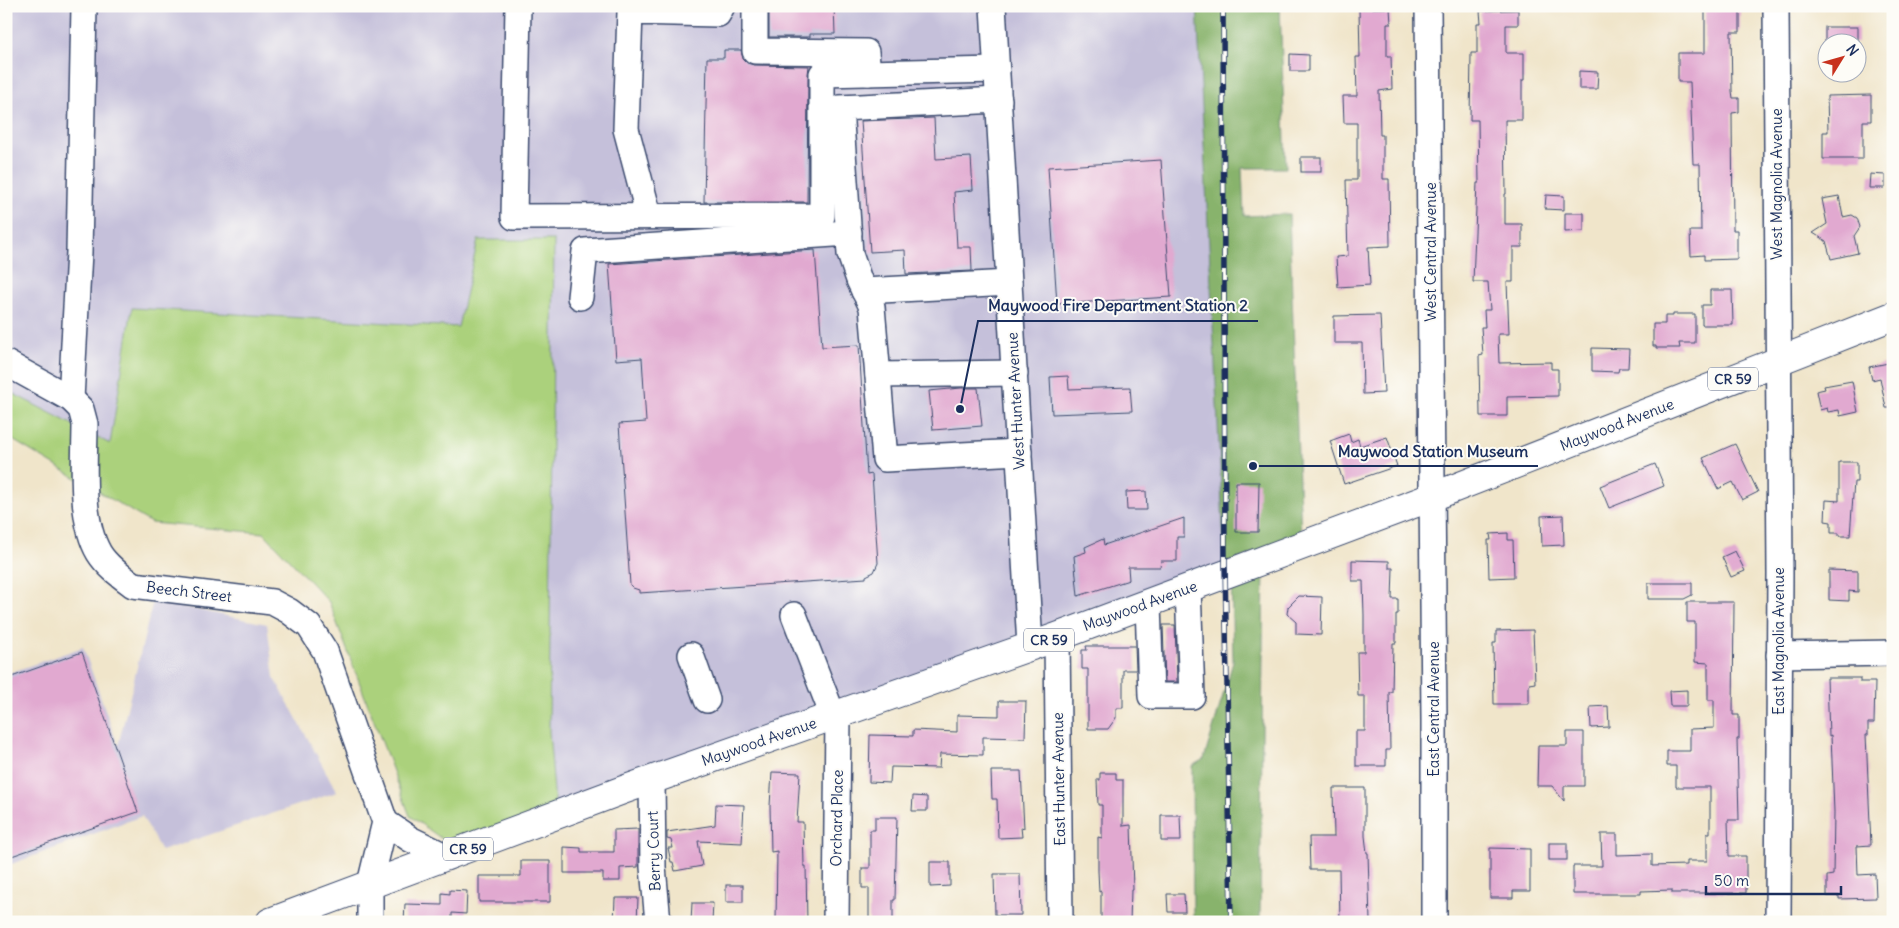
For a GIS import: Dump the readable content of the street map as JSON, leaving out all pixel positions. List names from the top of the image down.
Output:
{
  "streets": {
    "main road": ["CR 59", "Maywood Avenue"],
    "street": [
      "West Magnolia Avenue",
      "West Central Avenue",
      "West Hunter Avenue",
      "Beech Street",
      "East Magnolia Avenue",
      "East Central Avenue",
      "East Hunter Avenue",
      "Orchard Place",
      "Berry Court"
    ]
  },
  "crossings": [
    ["West Magnolia Avenue", "Maywood Avenue"],
    ["West Magnolia Avenue", "East Magnolia Avenue"],
    ["West Central Avenue", "Maywood Avenue"],
    ["West Central Avenue", "East Central Avenue"],
    ["West Hunter Avenue", "Maywood Avenue"],
    ["Maywood Avenue", "East Magnolia Avenue"],
    ["Maywood Avenue", "East Central Avenue"],
    ["Maywood Avenue", "East Hunter Avenue"],
    ["Maywood Avenue", "Orchard Place"],
    ["Maywood Avenue", "Berry Court"]
  ],
  "places": ["Maywood Fire Department Station 2", "Maywood Station Museum"],
  "scale_bar": "50 m",
  "north": "top right"
}
